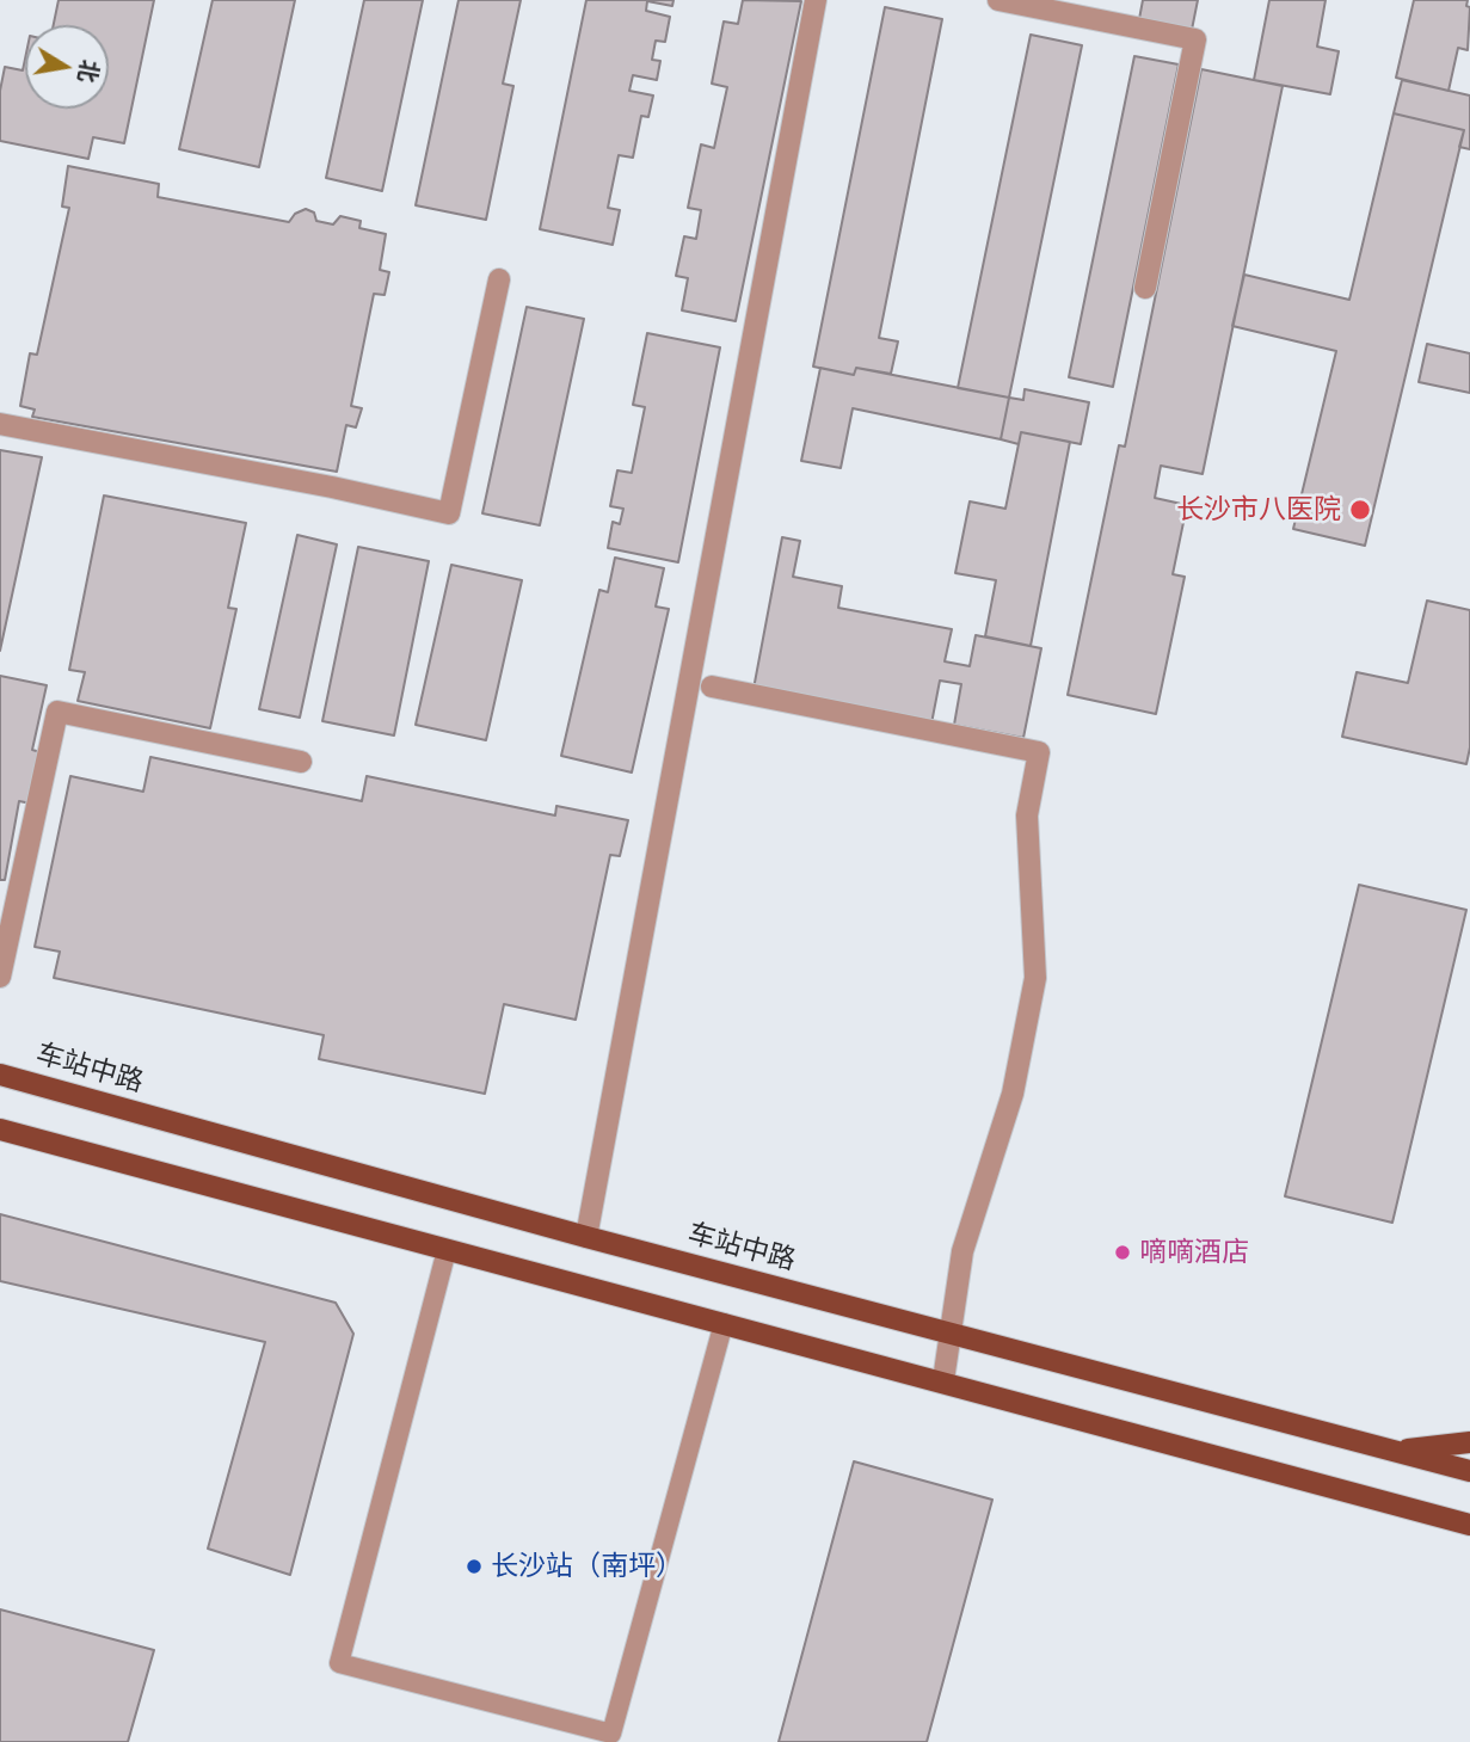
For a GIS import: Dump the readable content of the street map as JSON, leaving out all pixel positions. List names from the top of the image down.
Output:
{
  "streets": {
    "main road": ["车站中路"]
  },
  "places": ["长沙市八医院", "嘀嘀酒店", "长沙站（南坪）"],
  "north": "right"
}
